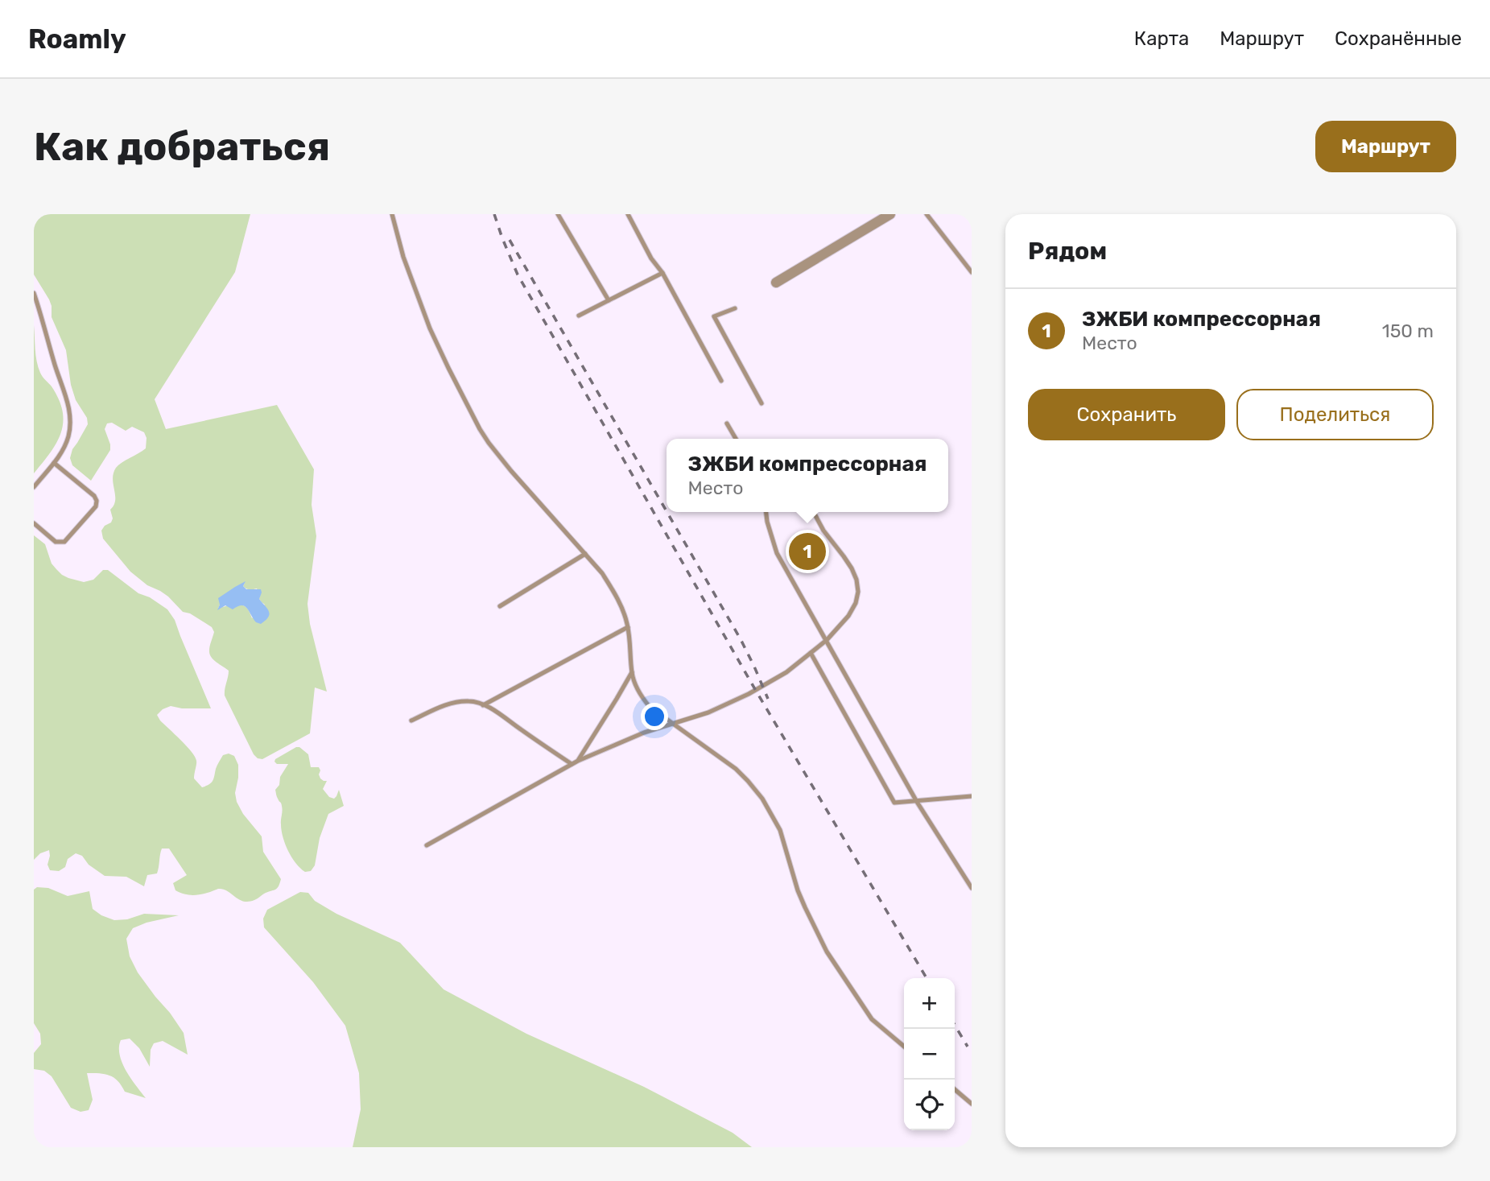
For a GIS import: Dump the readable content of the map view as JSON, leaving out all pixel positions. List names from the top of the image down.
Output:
{
  "page": {
    "header": "Roamly",
    "nav": ["Карта", "Маршрут", "Сохранённые"],
    "buttons": [
      "Маршрут",
      ["Сохранить", "Поделиться"]
    ],
    "title": "Как добраться",
    "heading": "Рядом",
    "list": [
      {
        "mark": "1",
        "name": "ЗЖБИ компрессорная",
        "note": "Место",
        "value": "150 m"
      }
    ],
    "popup": ["ЗЖБИ компрессорная", "Место"],
    "pins": "1",
    "map_buttons": ["+", "−"]
  }
}
